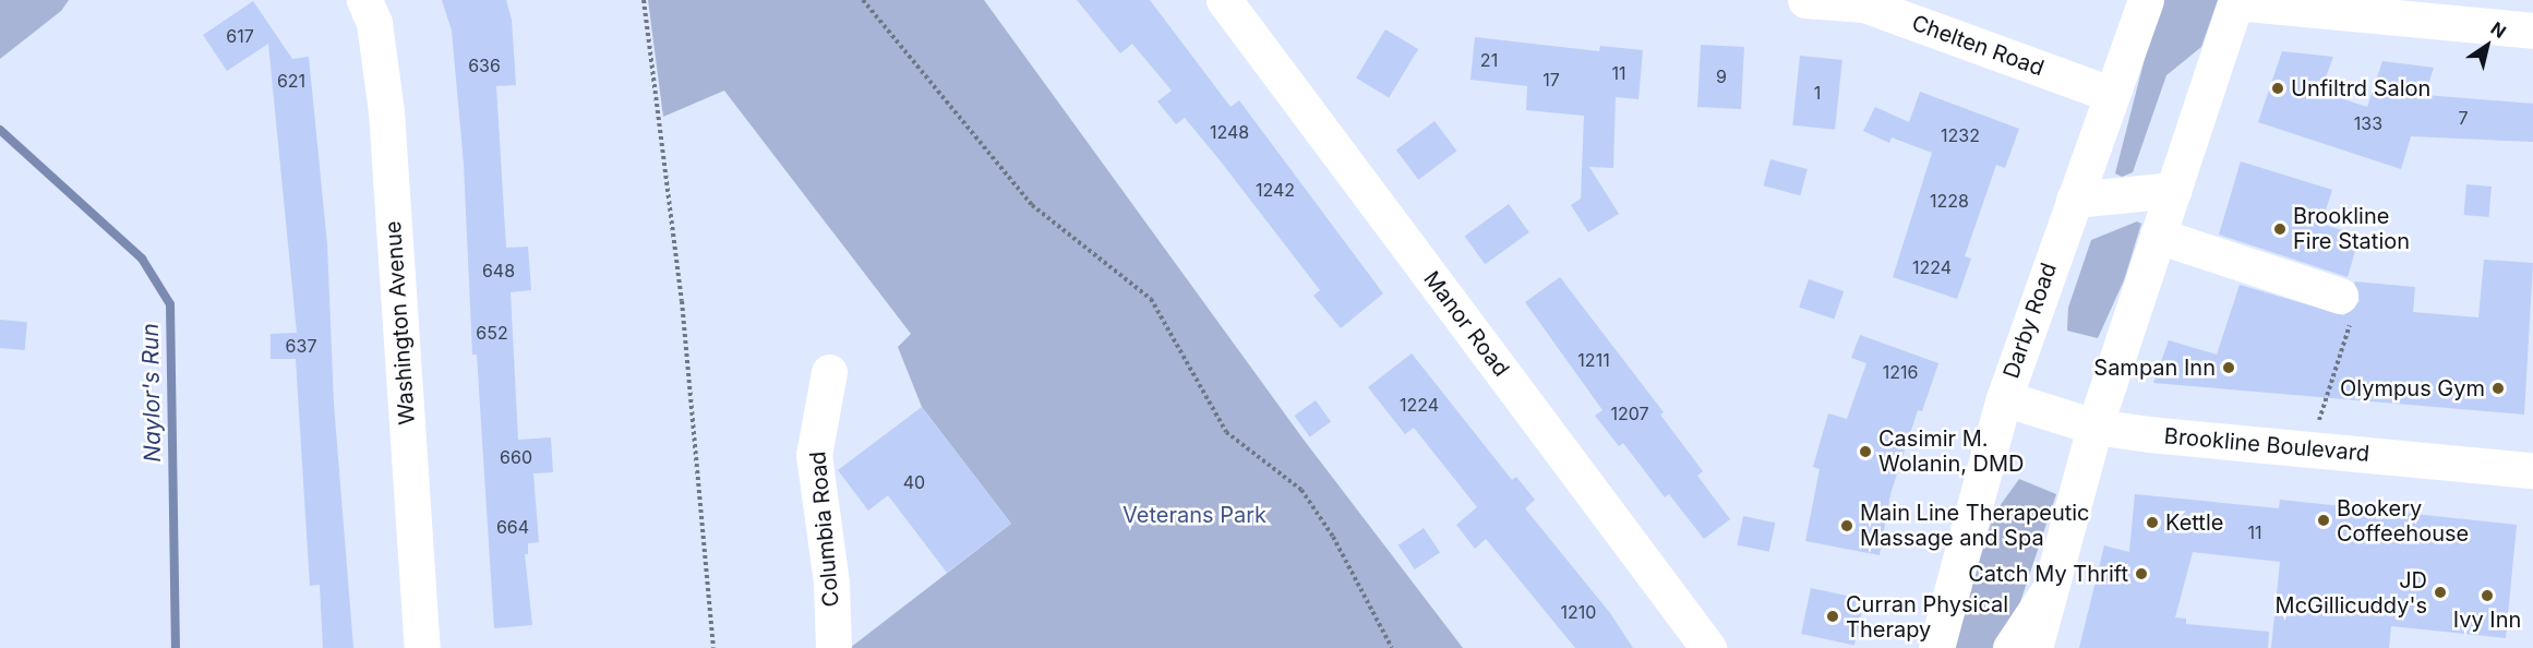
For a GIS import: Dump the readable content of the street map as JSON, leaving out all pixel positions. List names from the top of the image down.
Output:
{
  "streets": {
    "street": [
      "Chelten Road",
      "Darby Road",
      "Washington Avenue",
      "Manor Road",
      "Brookline Boulevard",
      "Columbia Road"
    ]
  },
  "crossings": [
    ["Chelten Road", "Darby Road"],
    ["Darby Road", "Brookline Boulevard"]
  ],
  "water": ["Naylor's Run"],
  "parks": ["Veterans Park"],
  "places": [
    "Unfiltrd Salon",
    "Brookline Fire Station",
    "Sampan Inn",
    "Olympus Gym",
    "Casimir M. Wolanin, DMD",
    "Bookery Coffeehouse",
    "Kettle",
    "Main Line Therapeutic Massage and Spa",
    "Catch My Thrift",
    "JD McGillicuddy's",
    "Ivy Inn",
    "Curran Physical Therapy"
  ],
  "house_numbers": [
    "617",
    "21",
    "636",
    "11",
    "9",
    "17",
    "621",
    "1",
    "7",
    "133",
    "1248",
    "1232",
    "1242",
    "1228",
    "1224",
    "648",
    "652",
    "637",
    "1211",
    "1216",
    "1224",
    "1207",
    "660",
    "40",
    "664",
    "11",
    "1210"
  ],
  "north": "top right"
}
